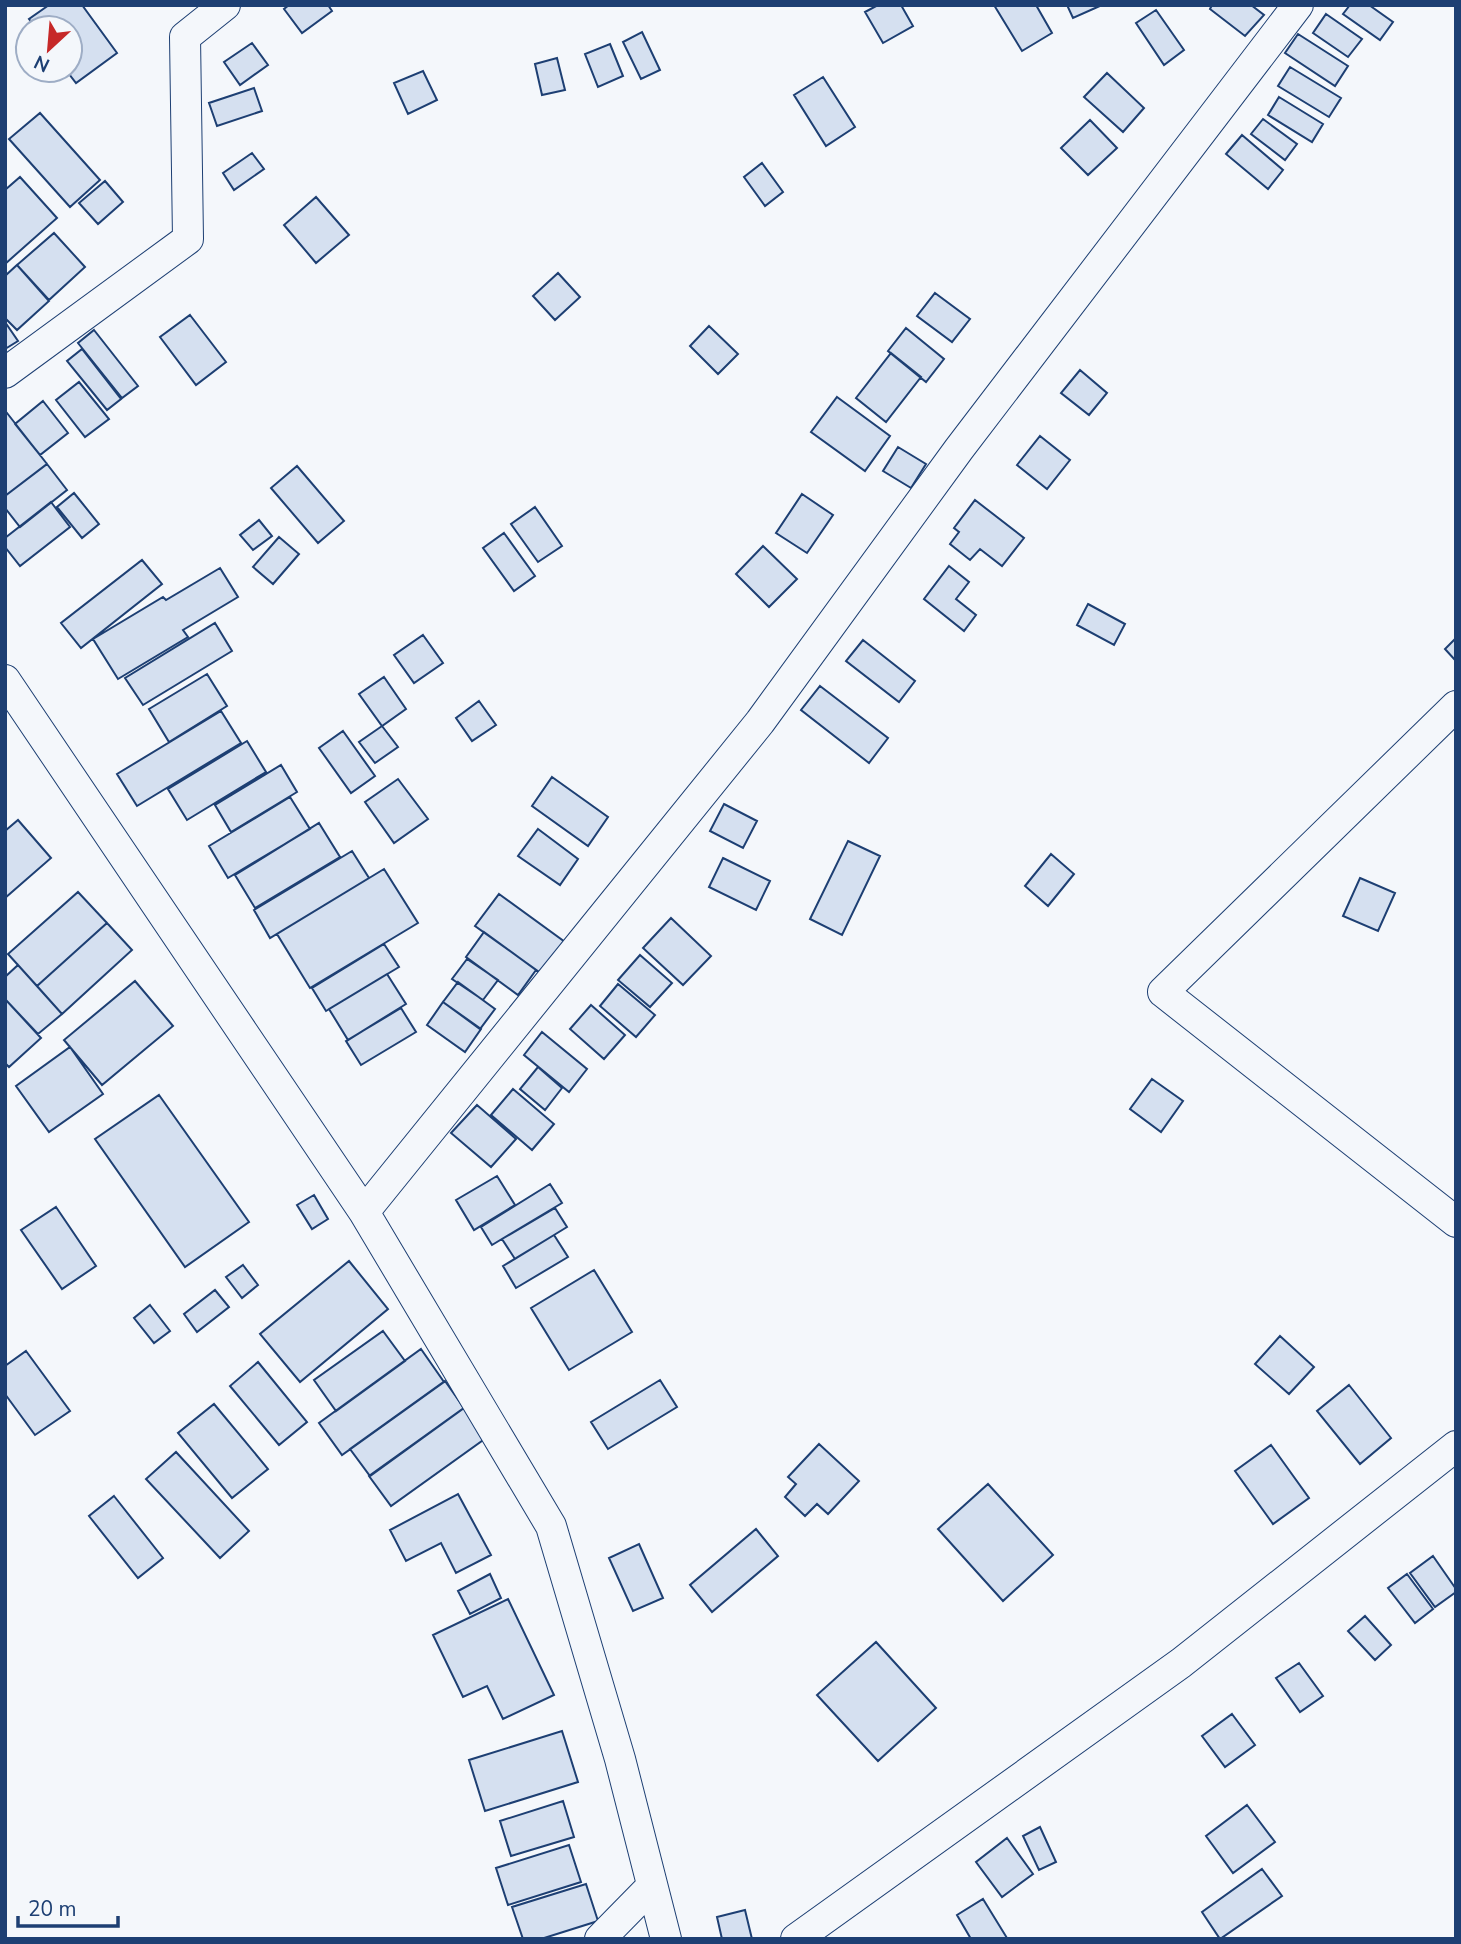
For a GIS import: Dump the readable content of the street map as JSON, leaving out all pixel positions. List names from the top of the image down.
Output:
{
  "scale_bar": "20 m",
  "north": "bottom left"
}
